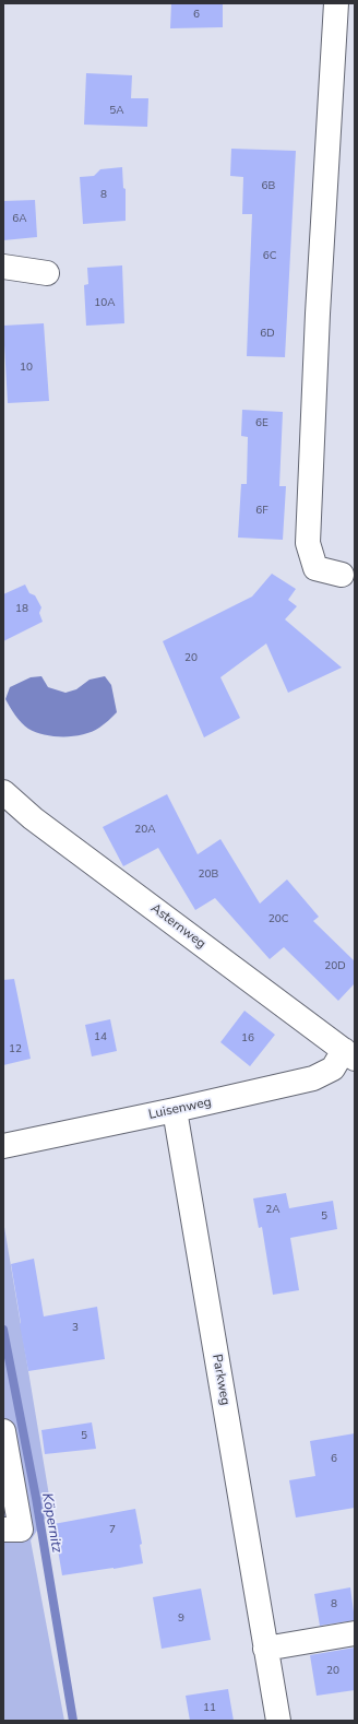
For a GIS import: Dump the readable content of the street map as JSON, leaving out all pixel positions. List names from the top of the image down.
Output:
{
  "streets": {
    "street": ["Asternweg", "Luisenweg", "Parkweg"]
  },
  "crossings": [
    ["Asternweg", "Luisenweg"],
    ["Luisenweg", "Parkweg"]
  ],
  "water": ["Köpernitz"],
  "house_numbers": [
    "6",
    "5A",
    "6B",
    "8",
    "6A",
    "6C",
    "10A",
    "6D",
    "10",
    "6E",
    "6F",
    "18",
    "20",
    "20A",
    "20B",
    "20C",
    "20D",
    "14",
    "16",
    "12",
    "2A",
    "5",
    "3",
    "5",
    "6",
    "7",
    "8",
    "9",
    "20",
    "11"
  ]
}
